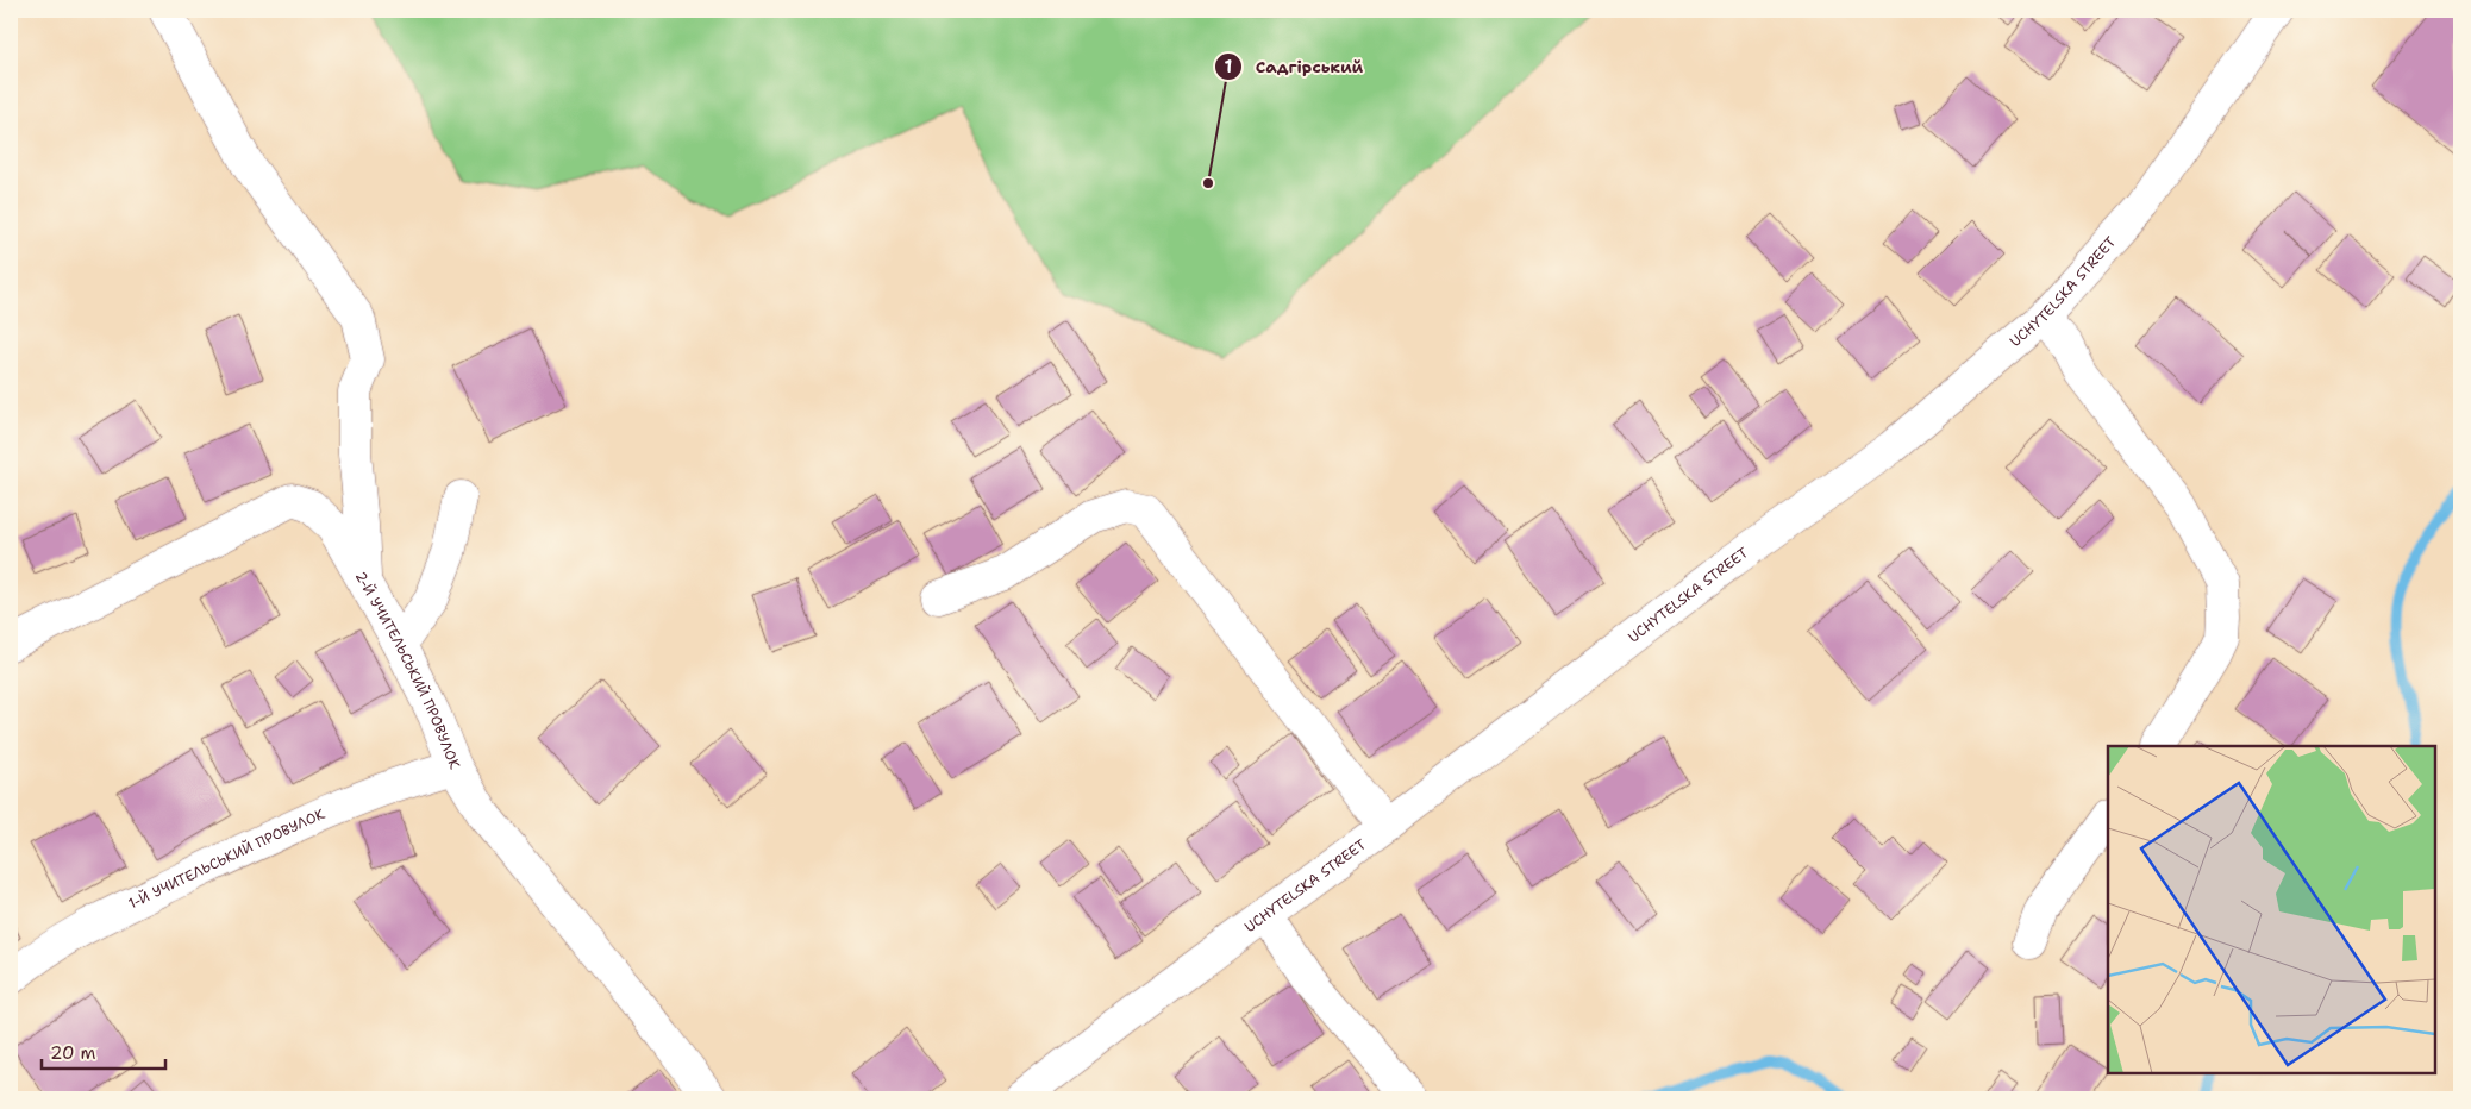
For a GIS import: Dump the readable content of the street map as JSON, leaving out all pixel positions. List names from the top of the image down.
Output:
{
  "streets": {
    "street": ["UCHYTELSKA STREET", "2-Й УЧИТЕЛЬСЬКИЙ ПРОВУЛОК", "1-Й УЧИТЕЛЬСЬКИЙ ПРОВУЛОК"]
  },
  "crossings": [
    ["2-Й УЧИТЕЛЬСЬКИЙ ПРОВУЛОК", "1-Й УЧИТЕЛЬСЬКИЙ ПРОВУЛОК"]
  ],
  "places": ["Садгірський"],
  "scale_bar": "20 m"
}
